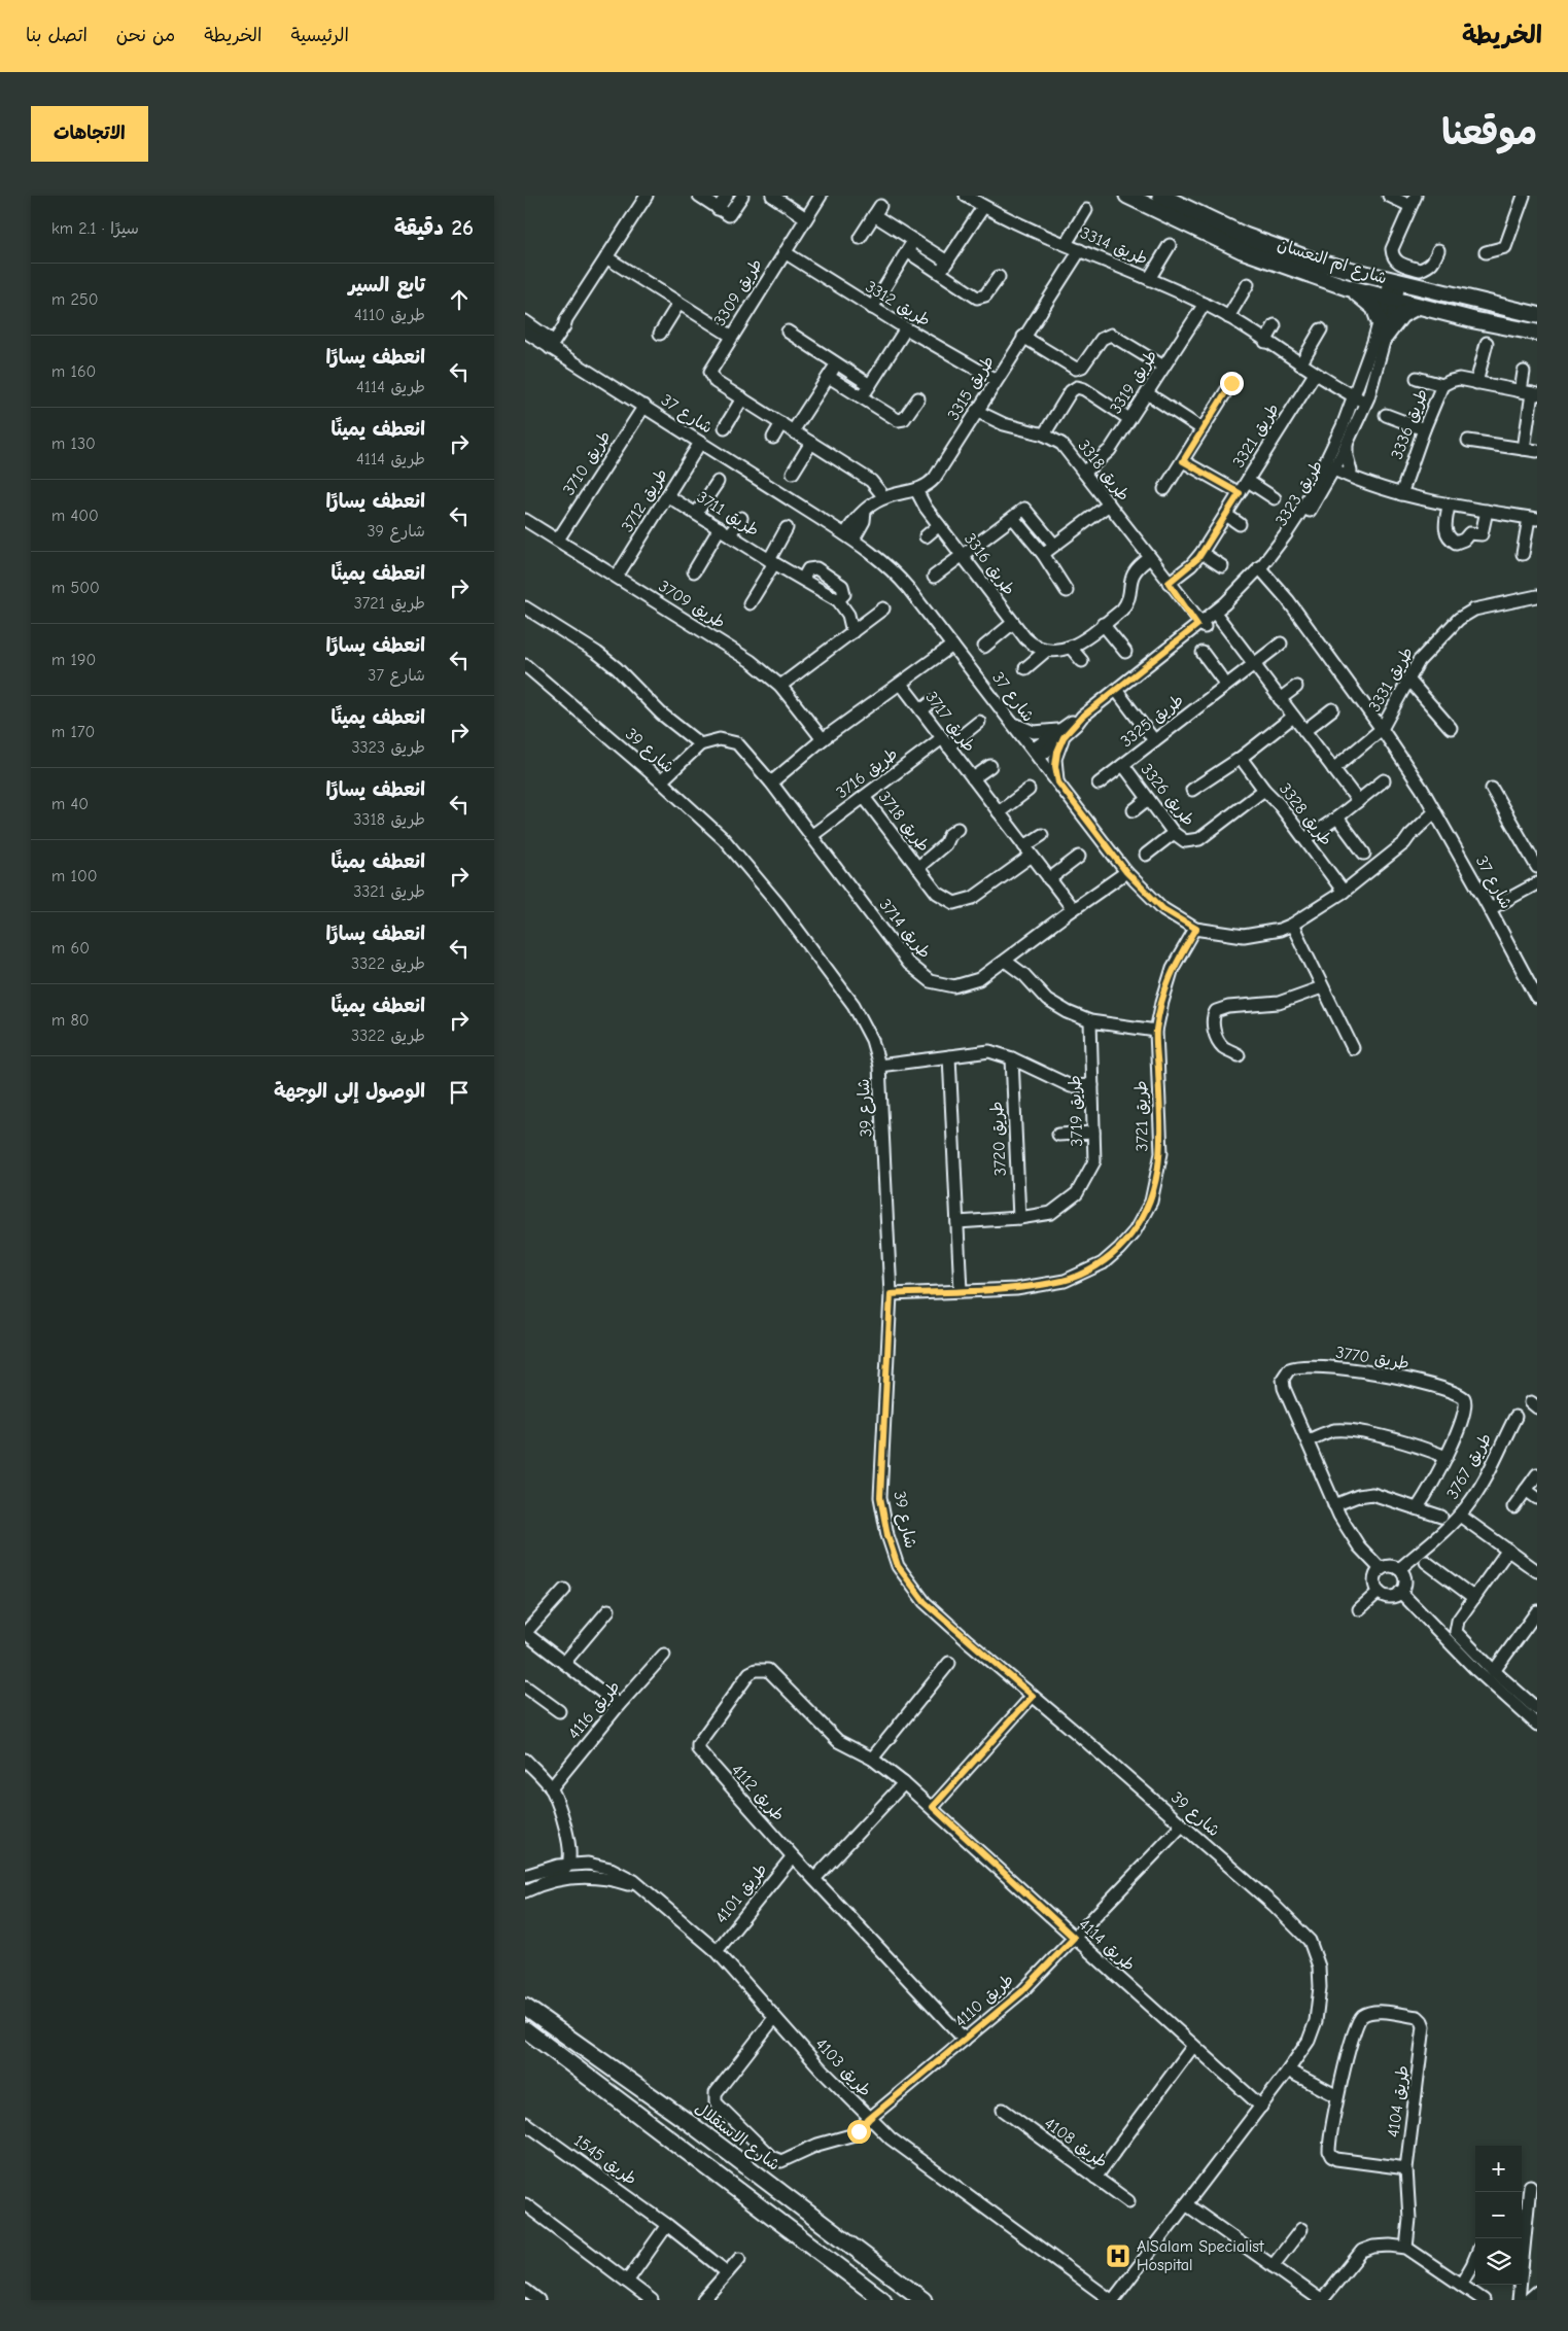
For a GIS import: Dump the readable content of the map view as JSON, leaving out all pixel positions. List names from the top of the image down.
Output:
{
  "streets": {
    "main road": ["شارع ام النعسان", "شارع الاستقلال"],
    "street": [
      "طريق 3314",
      "طريق 3309",
      "طريق 3312",
      "طريق 3319",
      "طريق 3315",
      "شارع 37",
      "طريق 3336",
      "طريق 3321",
      "طريق 3710",
      "طريق 3318",
      "طريق 3323",
      "طريق 3712",
      "طريق 3711",
      "طريق 3316",
      "طريق 3709",
      "طريق 3331",
      "طريق 3325",
      "طريق 3717",
      "شارع 39",
      "طريق 3716",
      "طريق 3326",
      "طريق 3328",
      "طريق 3718",
      "طريق 3714",
      "طريق 3719",
      "طريق 3721",
      "طريق 3720",
      "طريق 3770",
      "طريق 3767",
      "طريق 4116",
      "طريق 4112",
      "طريق 4101",
      "طريق 4114",
      "طريق 4110",
      "طريق 4103",
      "طريق 4104",
      "طريق 4108",
      "طريق 1545"
    ]
  },
  "crossings": [
    ["طريق 3314", "طريق 3319"],
    ["طريق 3314", "طريق 3315"],
    ["طريق 3314", "طريق 3321"],
    ["طريق 3314", "طريق 3323"],
    ["شارع ام النعسان", "طريق 3323"],
    ["طريق 3309", "طريق 3312"],
    ["طريق 3309", "طريق 3315"],
    ["طريق 3312", "طريق 3315"],
    ["طريق 3319", "طريق 3318"],
    ["طريق 3315", "شارع 37"],
    ["طريق 3315", "طريق 3318"],
    ["طريق 3315", "طريق 3316"],
    ["شارع 37", "طريق 3710"],
    ["شارع 37", "طريق 3323"],
    ["شارع 37", "طريق 3712"],
    ["شارع 37", "طريق 3328"],
    ["شارع 37", "طريق 3714"],
    ["شارع 37", "طريق 3721"],
    ["طريق 3321", "طريق 3318"],
    ["طريق 3710", "طريق 3709"],
    ["طريق 3318", "طريق 3323"],
    ["طريق 3712", "طريق 3711"],
    ["طريق 3712", "طريق 3709"],
    ["طريق 3325", "طريق 3326"],
    ["طريق 3717", "طريق 3716"],
    ["طريق 3717", "طريق 3718"],
    ["طريق 3717", "طريق 3714"],
    ["شارع 39", "طريق 3721"],
    ["شارع 39", "طريق 4114"],
    ["شارع 39", "طريق 4110"],
    ["شارع 39", "طريق 4103"],
    ["طريق 3716", "طريق 3718"],
    ["طريق 3716", "طريق 3714"],
    ["طريق 3326", "طريق 3328"],
    ["طريق 3719", "طريق 3720"],
    ["طريق 3770", "طريق 3767"],
    ["طريق 4112", "طريق 4101"],
    ["طريق 4112", "طريق 4114"],
    ["طريق 4112", "طريق 4110"],
    ["طريق 4101", "طريق 4103"],
    ["طريق 4114", "طريق 4110"],
    ["طريق 4110", "طريق 4103"]
  ],
  "places": {
    "hospital": ["AlSalam Specialist Hospital"]
  },
  "page": {
    "header": "الخريطة",
    "nav": [
      "الرئيسية",
      "الخريطة",
      "من نحن",
      "اتصل بنا"
    ],
    "title": "موقعنا",
    "buttons": "الاتجاهات",
    "heading": ["26 دقيقة", "سيرًا · 2.1 km"],
    "list": [
      ["تابع السير", "طريق 4110", "250 m"],
      ["انعطف يسارًا", "طريق 4114", "160 m"],
      ["انعطف يمينًا", "طريق 4114", "130 m"],
      ["انعطف يسارًا", "شارع 39", "400 m"],
      ["انعطف يمينًا", "طريق 3721", "500 m"],
      ["انعطف يسارًا", "شارع 37", "190 m"],
      ["انعطف يمينًا", "طريق 3323", "170 m"],
      ["انعطف يسارًا", "طريق 3318", "40 m"],
      ["انعطف يمينًا", "طريق 3321", "100 m"],
      ["انعطف يسارًا", "طريق 3322", "60 m"],
      ["انعطف يمينًا", "طريق 3322", "80 m"],
      "الوصول إلى الوجهة"
    ],
    "map_buttons": ["+", "−"]
  }
}
